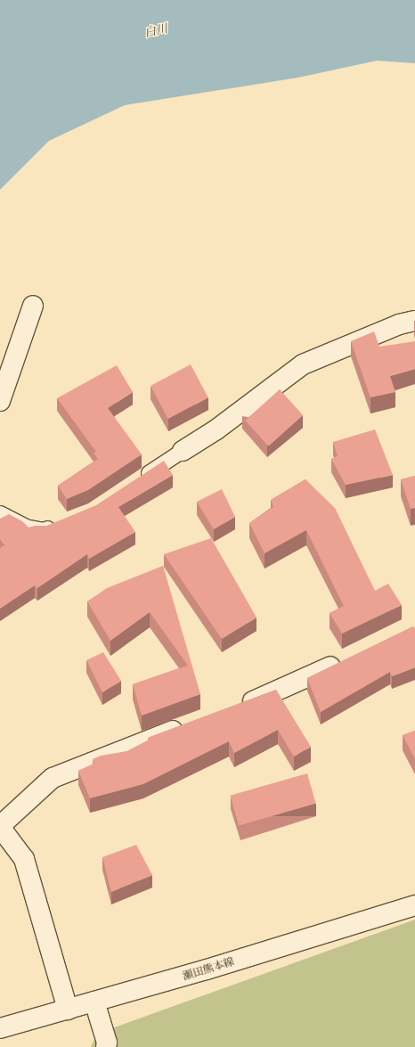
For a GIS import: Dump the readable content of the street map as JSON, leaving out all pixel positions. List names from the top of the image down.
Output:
{
  "streets": {
    "street": ["瀬田熊本線"]
  },
  "water": ["白川"]
}
